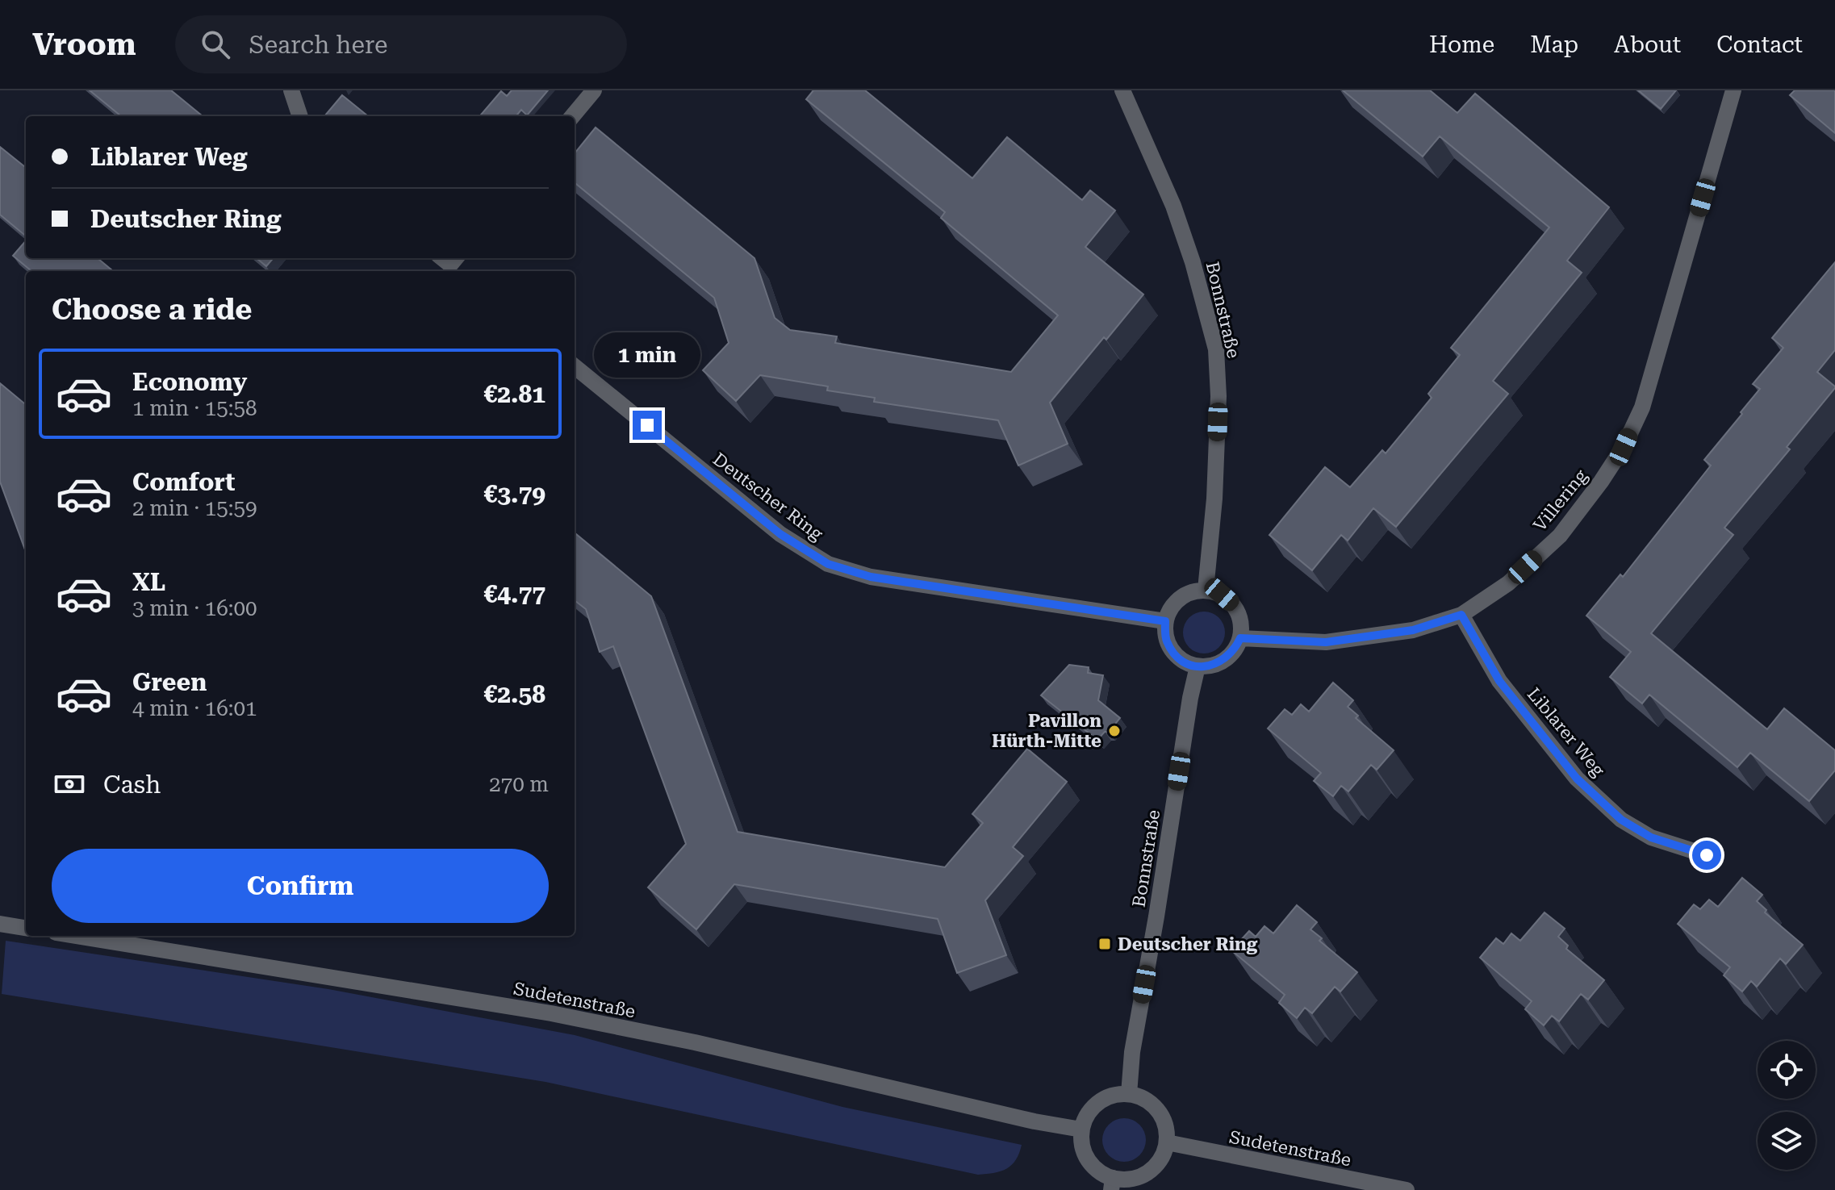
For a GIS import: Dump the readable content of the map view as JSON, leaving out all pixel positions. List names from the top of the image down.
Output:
{
  "streets": {
    "street": [
      "Bonnstraße",
      "Deutscher Ring",
      "Villering",
      "Liblarer Weg",
      "Sudetenstraße"
    ]
  },
  "crossings": [
    ["Bonnstraße", "Deutscher Ring"],
    ["Bonnstraße", "Villering"],
    ["Bonnstraße", "Sudetenstraße"],
    ["Deutscher Ring", "Villering"],
    ["Villering", "Liblarer Weg"]
  ],
  "places": {
    "other": ["Pavillon Hürth-Mitte"],
    "transit": ["Deutscher Ring"]
  },
  "page": {
    "header": "Vroom",
    "search": "Search here",
    "nav": [
      "Home",
      "Map",
      "About",
      "Contact"
    ],
    "banner": ["Liblarer Weg", "Deutscher Ring"],
    "heading": "Choose a ride",
    "bubble": "1 min",
    "list": [
      {
        "name": "Economy",
        "note": "1 min · 15:58",
        "value": "€2.81"
      },
      {
        "name": "Comfort",
        "note": "2 min · 15:59",
        "value": "€3.79"
      },
      {
        "name": "XL",
        "note": "3 min · 16:00",
        "value": "€4.77"
      },
      {
        "name": "Green",
        "note": "4 min · 16:01",
        "value": "€2.58"
      }
    ],
    "pay": ["Cash", "270 m"],
    "buttons": "Confirm"
  }
}
